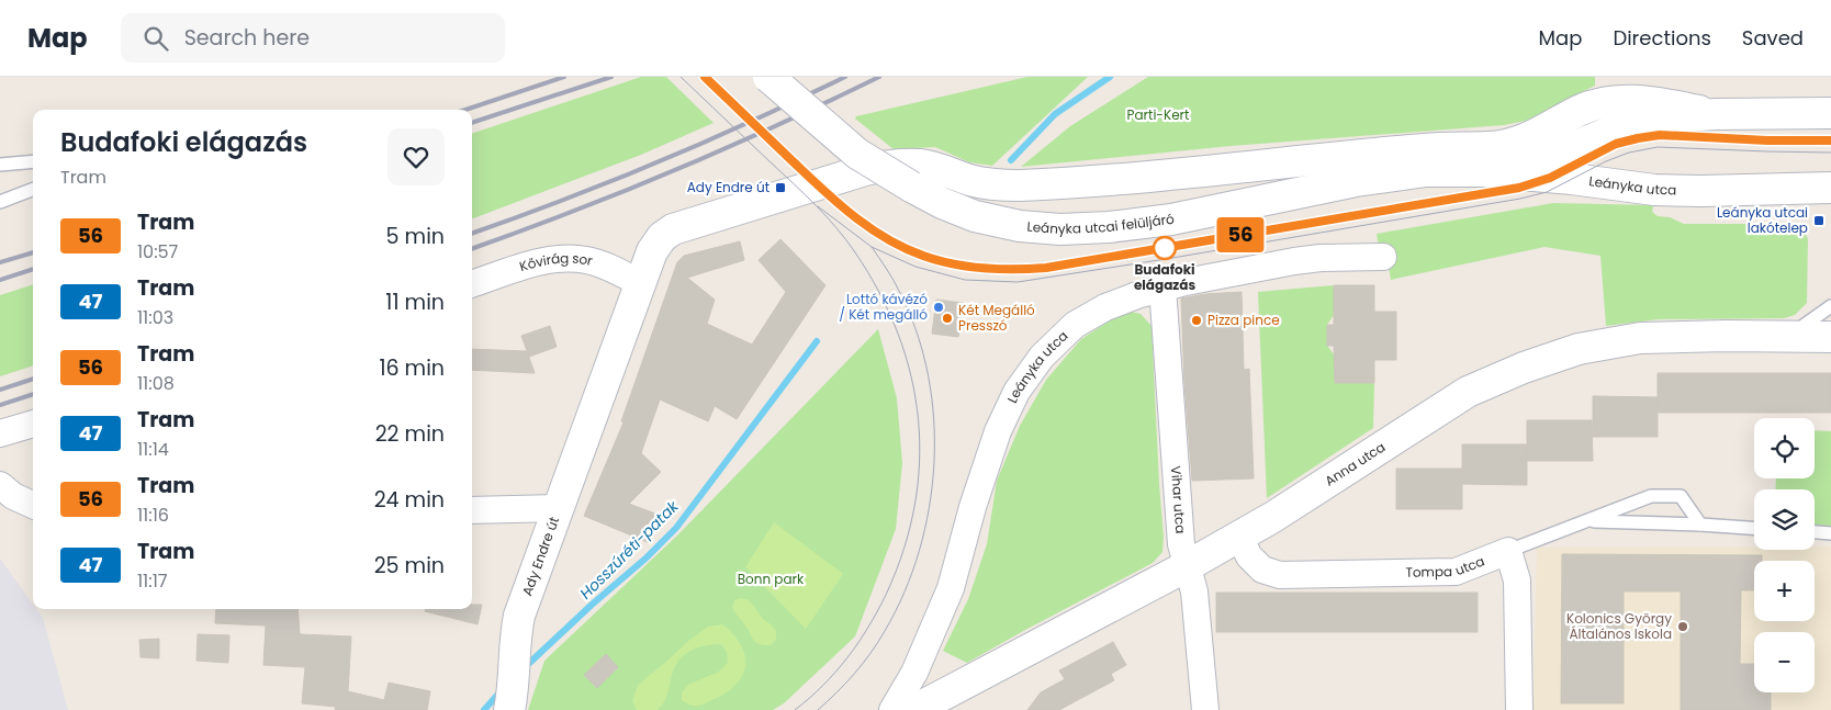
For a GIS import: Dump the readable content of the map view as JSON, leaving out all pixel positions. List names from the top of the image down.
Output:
{
  "streets": {
    "street": [
      "Leányka utca",
      "Leányka utcai felüljáró",
      "Kővirág sor",
      "Anna utca",
      "Vihar utca",
      "Ady Endre út",
      "Tompa utca"
    ]
  },
  "crossings": [
    ["Leányka utca", "Leányka utcai felüljáró"],
    ["Leányka utca", "Vihar utca"],
    ["Kővirág sor", "Ady Endre út"],
    ["Anna utca", "Vihar utca"],
    ["Anna utca", "Tompa utca"]
  ],
  "water": ["Hosszúréti-patak"],
  "parks": ["Parti-Kert", "Bonn park"],
  "places": {
    "transit": ["Ady Endre út", "Leányka utcai lakótelep"],
    "other": [
      "Budafoki elágazás",
      "Lottó kávézó / Két megálló",
      "Két Megálló Presszó",
      "Pizza pince",
      "Kolonics György Általános Iskola"
    ]
  },
  "lines": ["tram line 56"],
  "page": {
    "header": "Map",
    "search": "Search here",
    "nav": ["Map", "Directions", "Saved"],
    "on_map": "56",
    "heading": ["Budafoki elágazás", "Tram"],
    "list": [
      {
        "mark": "56",
        "name": "Tram",
        "note": "10:57",
        "value": "5 min"
      },
      {
        "mark": "47",
        "name": "Tram",
        "note": "11:03",
        "value": "11 min"
      },
      {
        "mark": "56",
        "name": "Tram",
        "note": "11:08",
        "value": "16 min"
      },
      {
        "mark": "47",
        "name": "Tram",
        "note": "11:14",
        "value": "22 min"
      },
      {
        "mark": "56",
        "name": "Tram",
        "note": "11:16",
        "value": "24 min"
      },
      {
        "mark": "47",
        "name": "Tram",
        "note": "11:17",
        "value": "25 min"
      }
    ],
    "map_buttons": ["+", "−"]
  }
}
